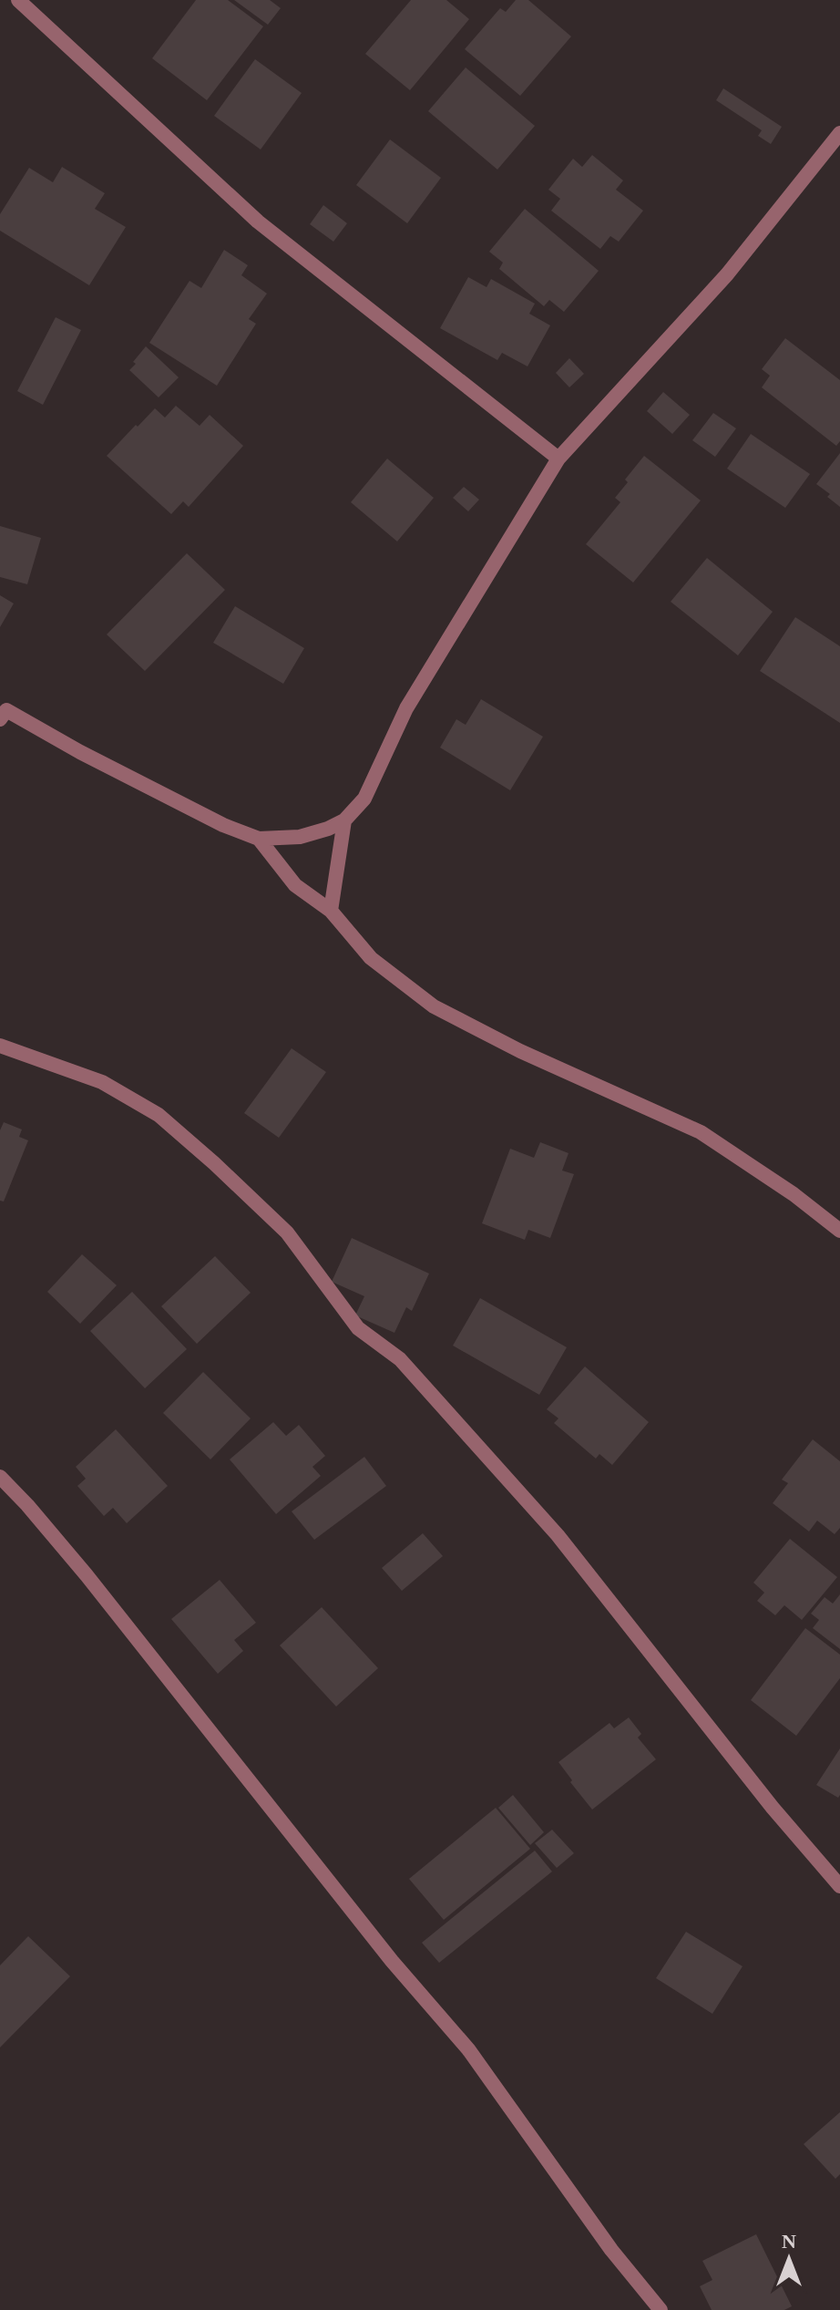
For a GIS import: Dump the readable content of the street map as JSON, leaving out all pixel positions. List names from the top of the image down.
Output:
{
  "north": "top"
}
